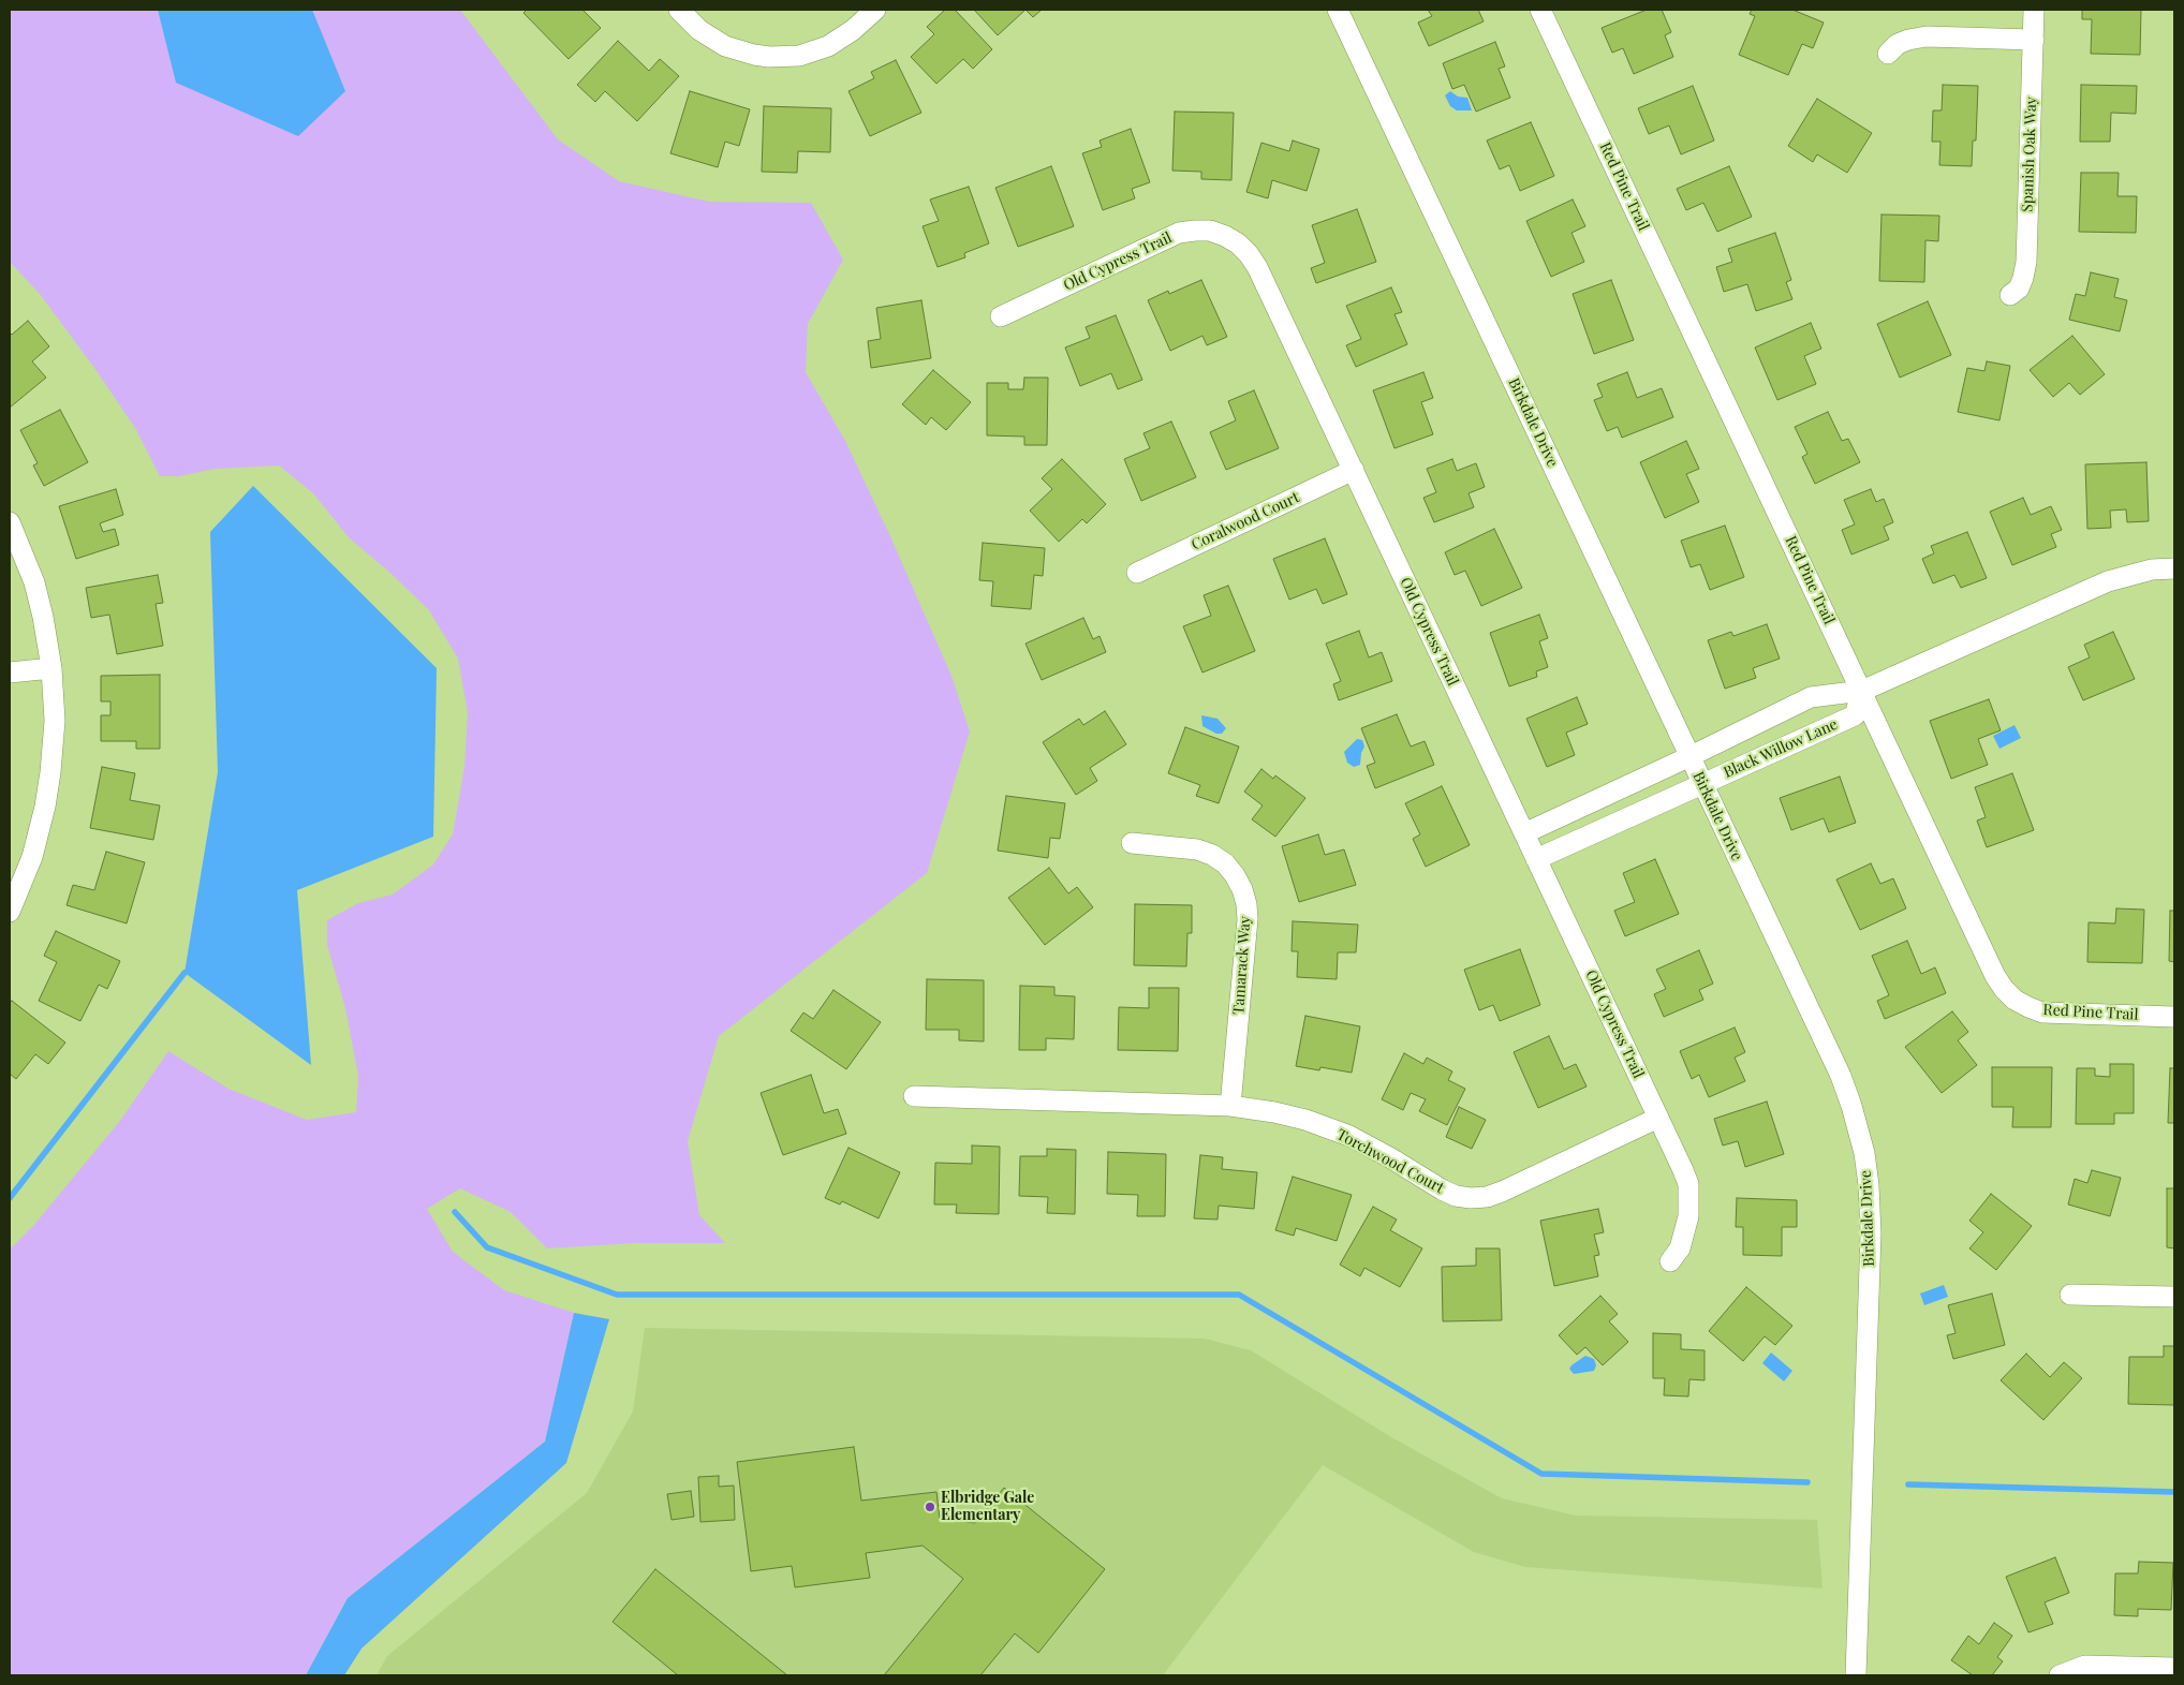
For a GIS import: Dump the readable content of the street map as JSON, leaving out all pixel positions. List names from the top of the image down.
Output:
{
  "streets": {
    "street": [
      "Spanish Oak Way",
      "Red Pine Trail",
      "Old Cypress Trail",
      "Birkdale Drive",
      "Coralwood Court",
      "Black Willow Lane",
      "Tamarack Way",
      "Torchwood Court"
    ]
  },
  "crossings": [
    ["Red Pine Trail", "Black Willow Lane"],
    ["Old Cypress Trail", "Coralwood Court"],
    ["Old Cypress Trail", "Black Willow Lane"],
    ["Old Cypress Trail", "Torchwood Court"],
    ["Birkdale Drive", "Black Willow Lane"],
    ["Tamarack Way", "Torchwood Court"]
  ],
  "places": ["Elbridge Gale Elementary"]
}
